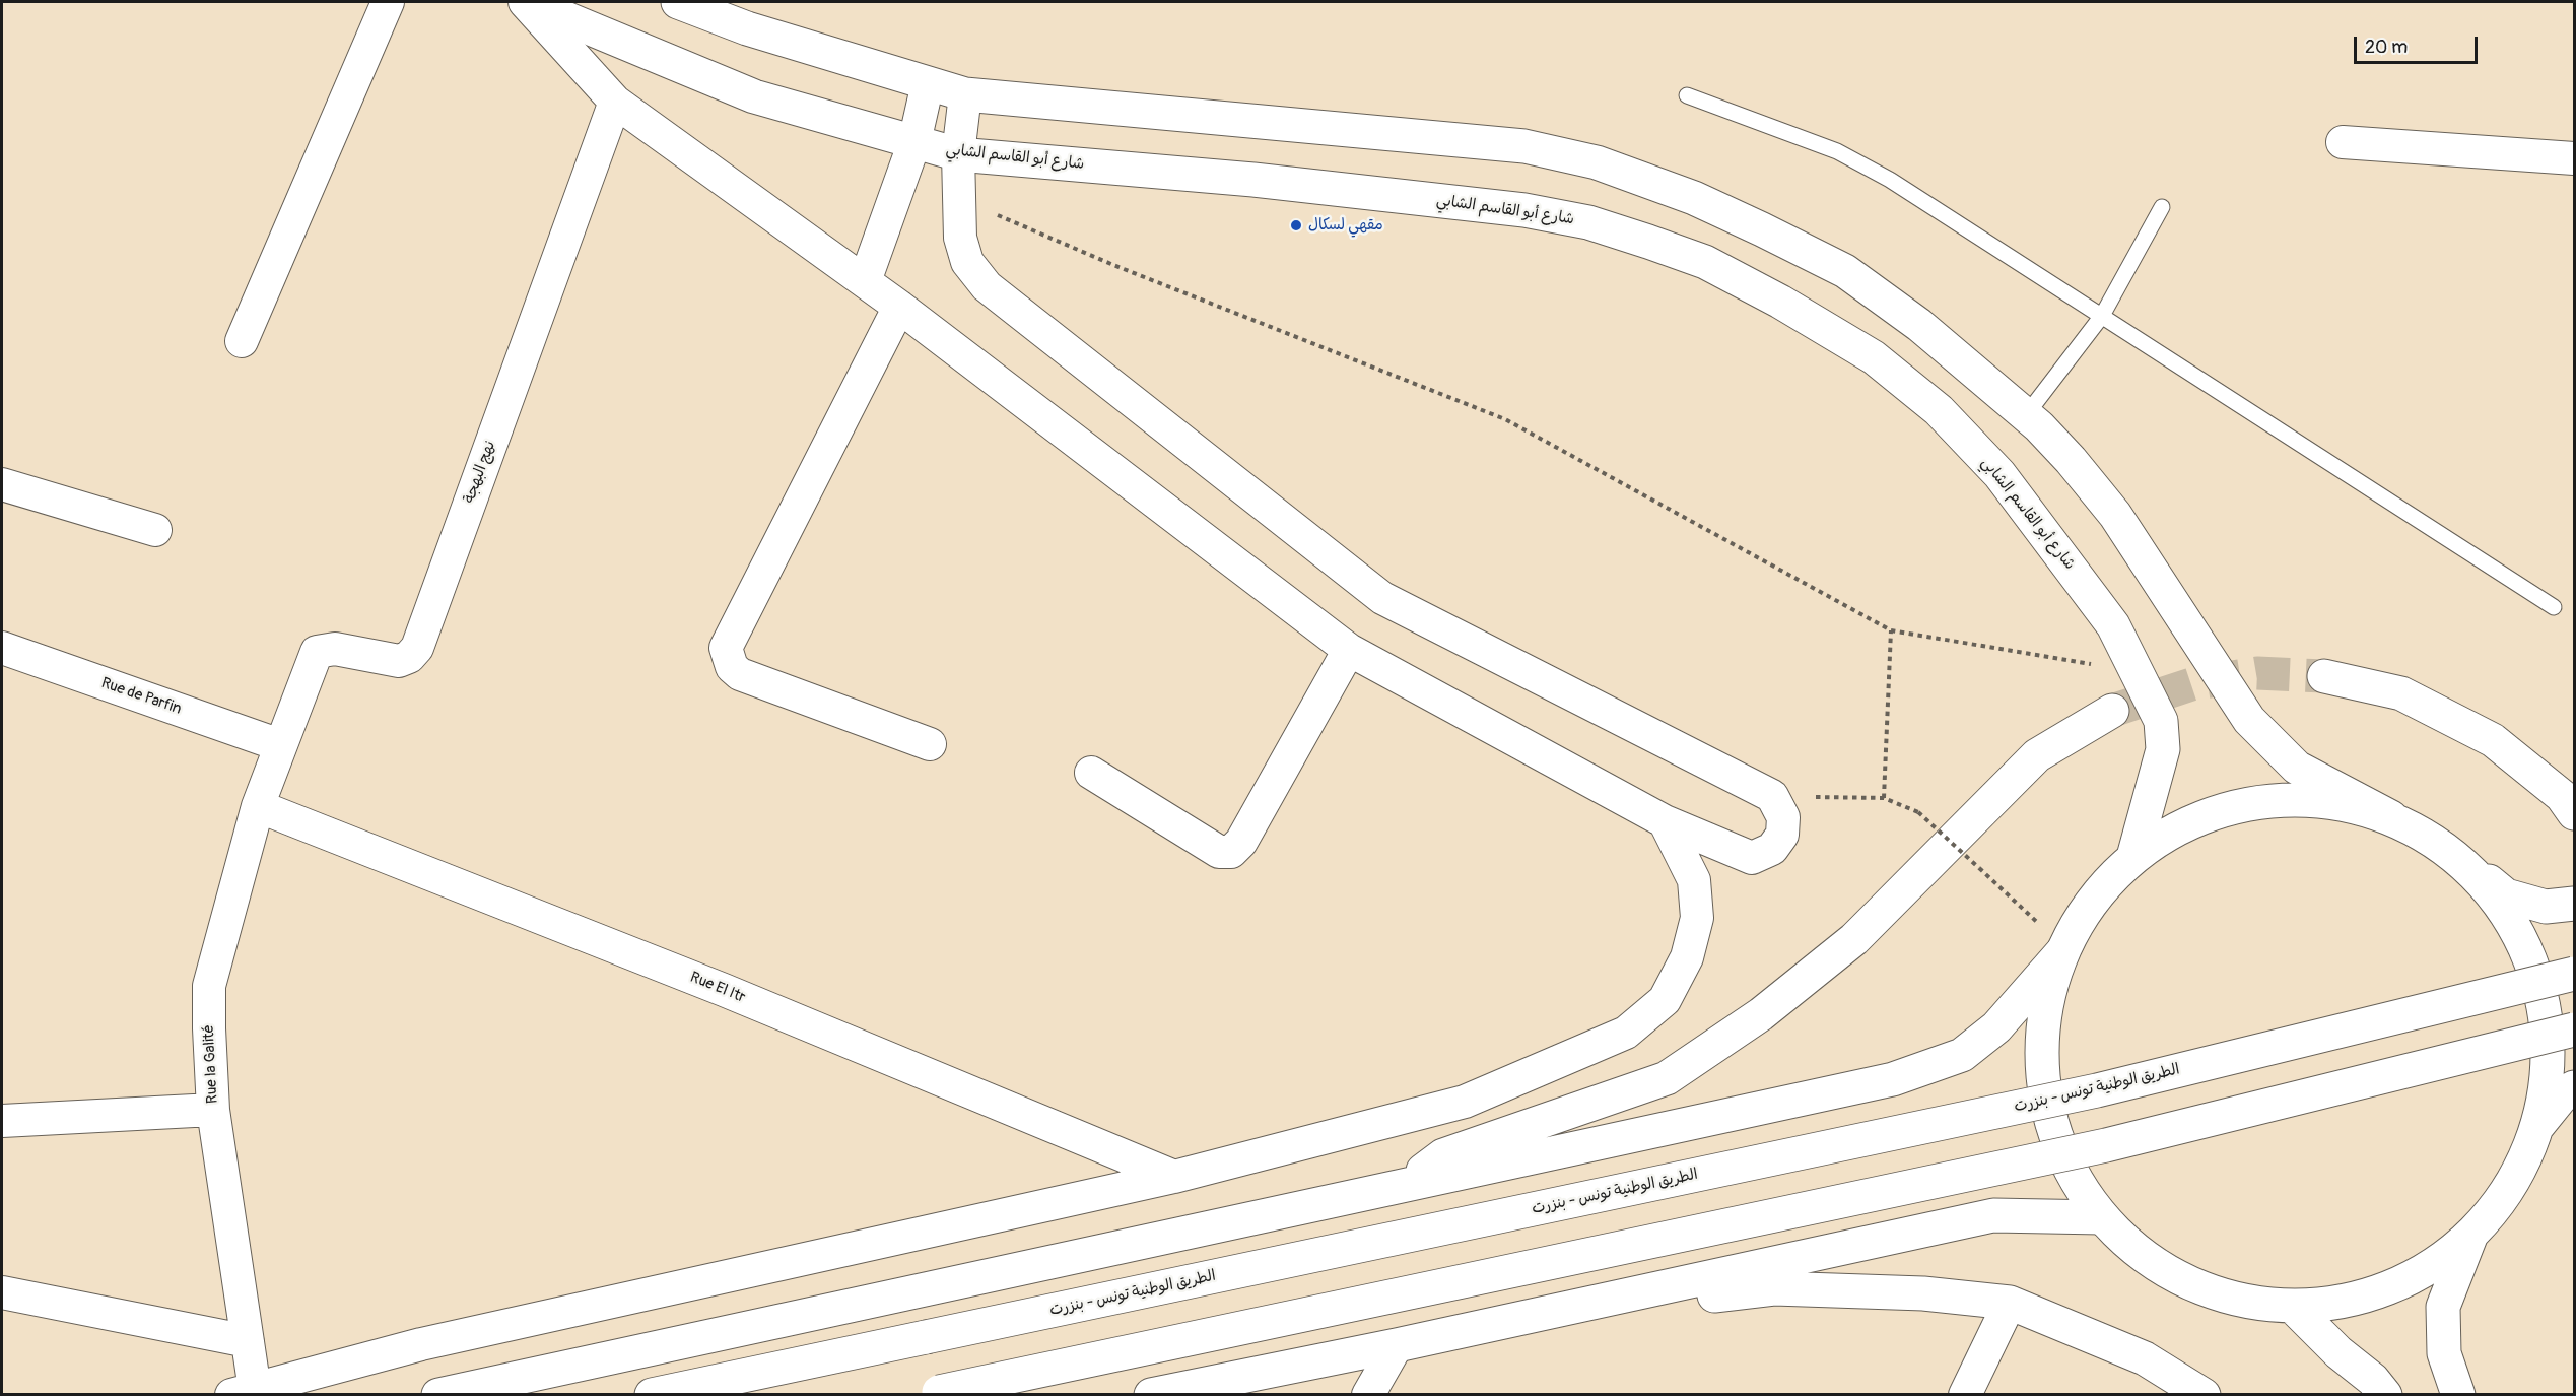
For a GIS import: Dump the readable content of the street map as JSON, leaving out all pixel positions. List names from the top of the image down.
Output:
{
  "streets": {
    "main road": ["شارع أبو القاسم الشابي", "الطريق الوطنية تونس - بنزرت"],
    "street": [
      "نهج البهجة",
      "Rue de Parfin",
      "Rue El Itr",
      "Rue la Galité"
    ]
  },
  "crossings": [
    ["نهج البهجة", "Rue de Parfin"],
    ["نهج البهجة", "Rue la Galité"],
    ["Rue de Parfin", "Rue la Galité"],
    ["Rue El Itr", "Rue la Galité"]
  ],
  "places": ["مقهي لسكال"],
  "scale_bar": "20 m"
}
